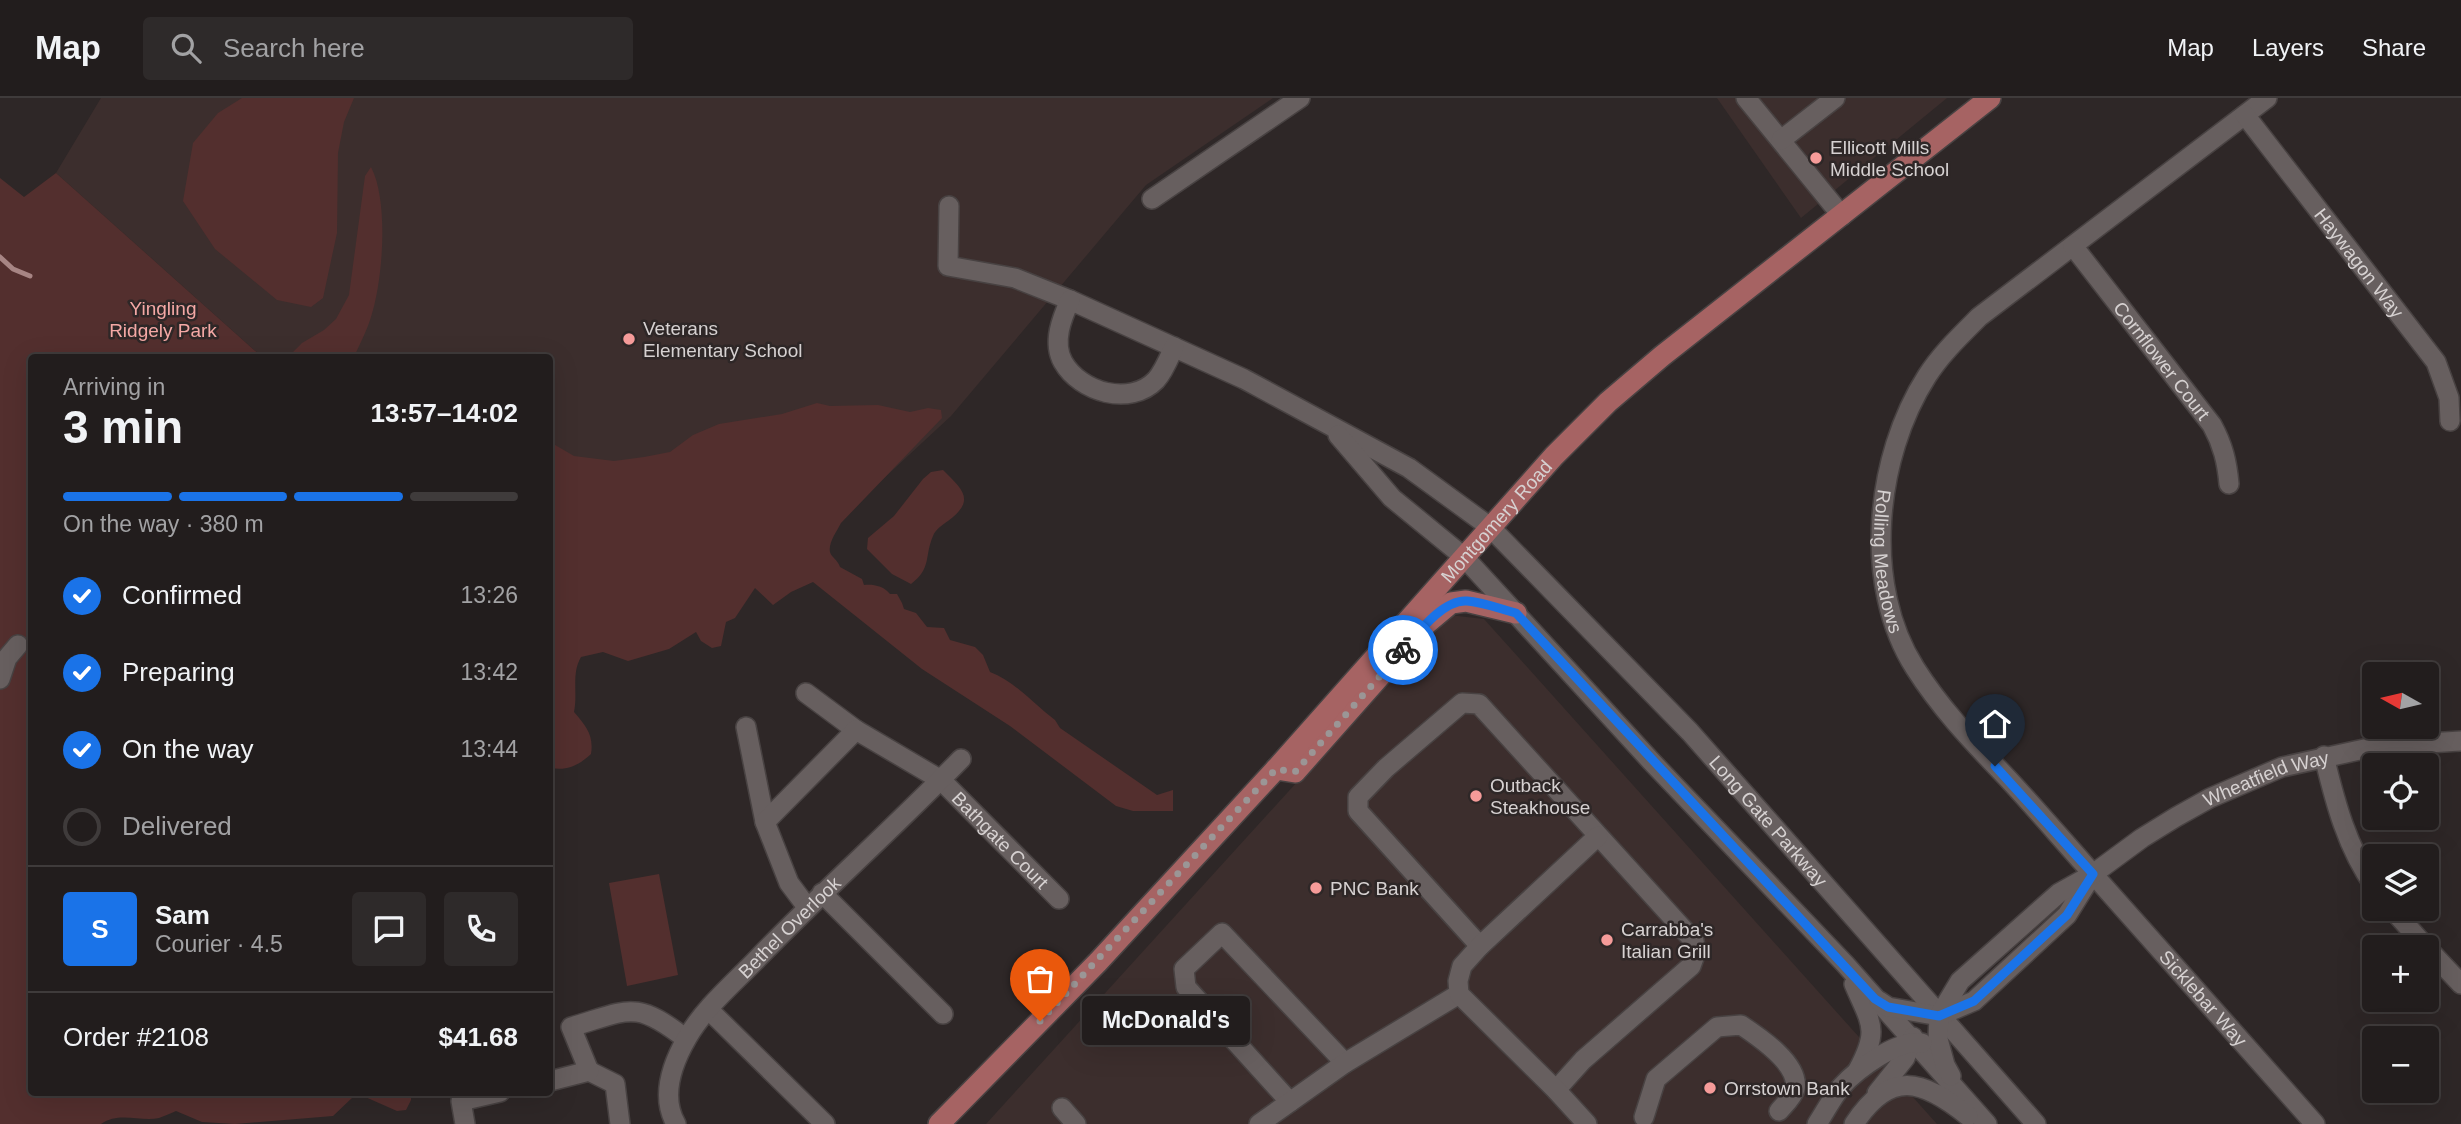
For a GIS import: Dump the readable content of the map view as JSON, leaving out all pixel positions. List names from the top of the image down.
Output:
{
  "streets": {
    "main road": ["Montgomery Road"],
    "street": [
      "Haywagon Way",
      "Cornflower Court",
      "Rolling Meadows",
      "Wheatfield Way",
      "Long Gate Parkway",
      "Bathgate Court",
      "Bethel Overlook",
      "Sicklebar Way"
    ]
  },
  "crossings": [
    ["Haywagon Way", "Rolling Meadows"],
    ["Cornflower Court", "Rolling Meadows"],
    ["Montgomery Road", "Long Gate Parkway"],
    ["Rolling Meadows", "Wheatfield Way"],
    ["Rolling Meadows", "Sicklebar Way"],
    ["Wheatfield Way", "Long Gate Parkway"],
    ["Wheatfield Way", "Sicklebar Way"],
    ["Bathgate Court", "Bethel Overlook"]
  ],
  "parks": ["Yingling Ridgely Park"],
  "places": [
    "Ellicott Mills Middle School",
    "Veterans Elementary School",
    "Outback Steakhouse",
    "PNC Bank",
    "Carrabba's Italian Grill",
    "McDonald's",
    "Orrstown Bank"
  ],
  "north": "left",
  "page": {
    "header": "Map",
    "search": "Search here",
    "nav": ["Map", "Layers", "Share"],
    "heading": ["3 min", "Arriving in", "13:57–14:02"],
    "panel": [
      "Sam",
      "Courier · 4.5",
      "Order #2108",
      "$41.68"
    ],
    "bar": "On the way · 380 m",
    "list": [
      ["Confirmed", "13:26"],
      ["Preparing", "13:42"],
      ["On the way", "13:44"],
      "Delivered"
    ],
    "map_buttons": ["+", "−"],
    "round": "S",
    "bubble": "McDonald's"
  }
}
